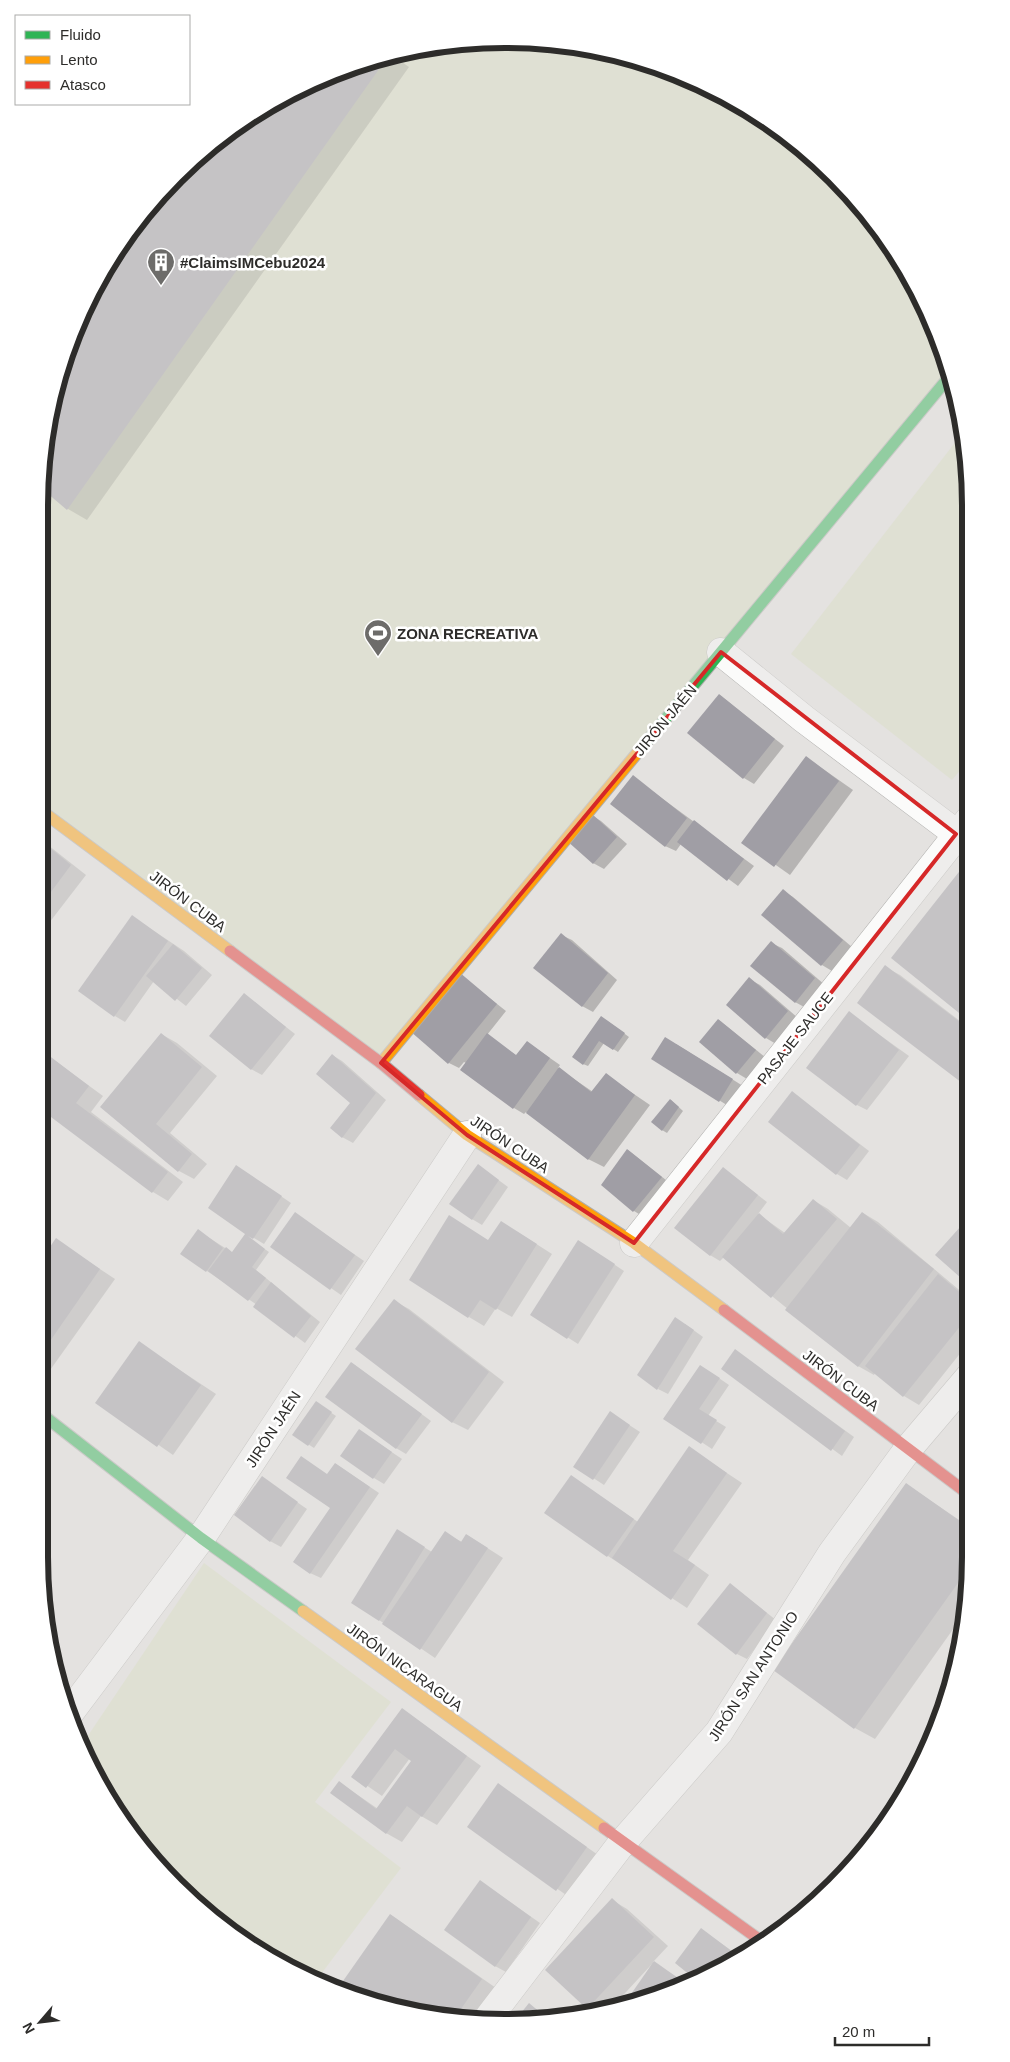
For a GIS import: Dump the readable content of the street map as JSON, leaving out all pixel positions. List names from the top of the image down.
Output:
{
  "streets": {
    "street": [
      "JIRÓN JAÉN",
      "JIRÓN CUBA",
      "PASAJE SAUCE",
      "JIRÓN NICARAGUA",
      "JIRÓN SAN ANTONIO"
    ]
  },
  "crossings": [
    ["JIRÓN JAÉN", "JIRÓN CUBA"],
    ["JIRÓN JAÉN", "JIRÓN NICARAGUA"],
    ["JIRÓN CUBA", "PASAJE SAUCE"],
    ["JIRÓN CUBA", "JIRÓN SAN ANTONIO"],
    ["JIRÓN NICARAGUA", "JIRÓN SAN ANTONIO"]
  ],
  "places": {
    "building": ["#ClaimsIMCebu2024"],
    "sports": ["ZONA RECREATIVA"]
  },
  "legend": ["Fluido", "Lento", "Atasco"],
  "scale_bar": "20 m",
  "north": "bottom left"
}
